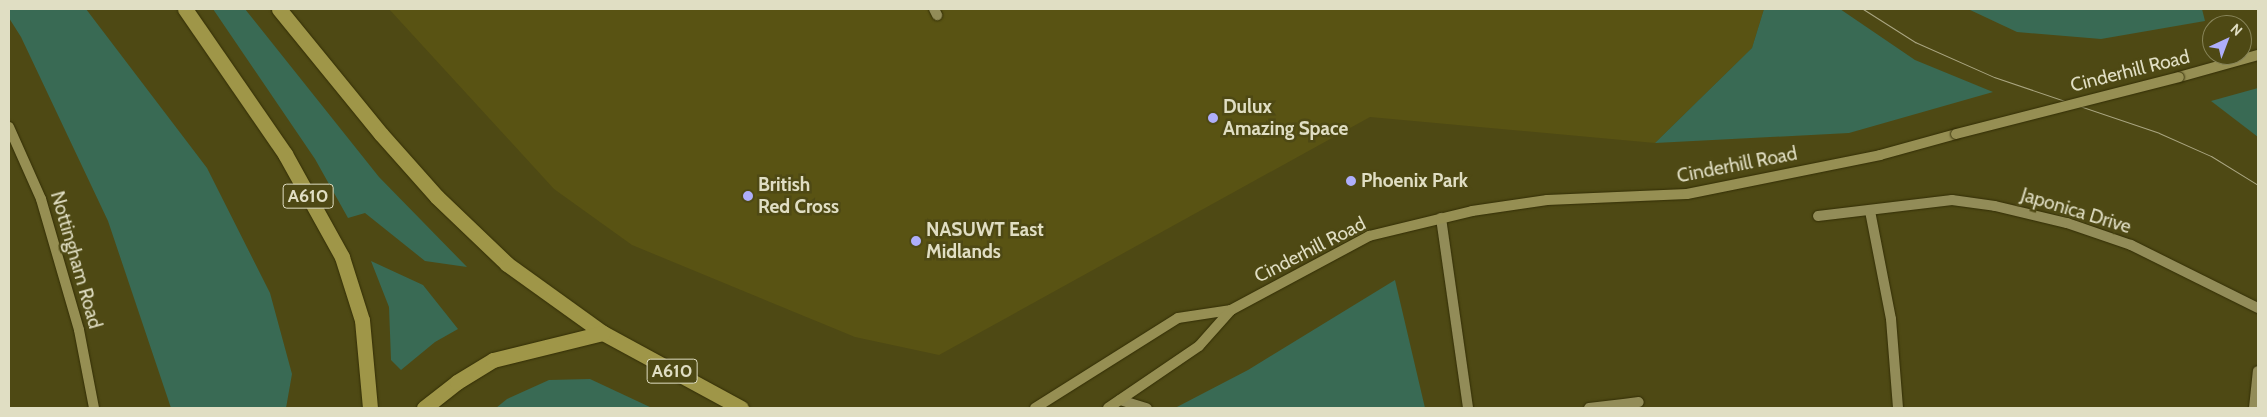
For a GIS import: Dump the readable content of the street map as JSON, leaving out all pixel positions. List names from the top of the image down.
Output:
{
  "streets": {
    "highway": ["A610"],
    "street": ["Cinderhill Road", "Japonica Drive", "Nottingham Road"]
  },
  "places": [
    "Dulux Amazing Space",
    "Phoenix Park",
    "British Red Cross",
    "NASUWT East Midlands"
  ],
  "north": "top right"
}
